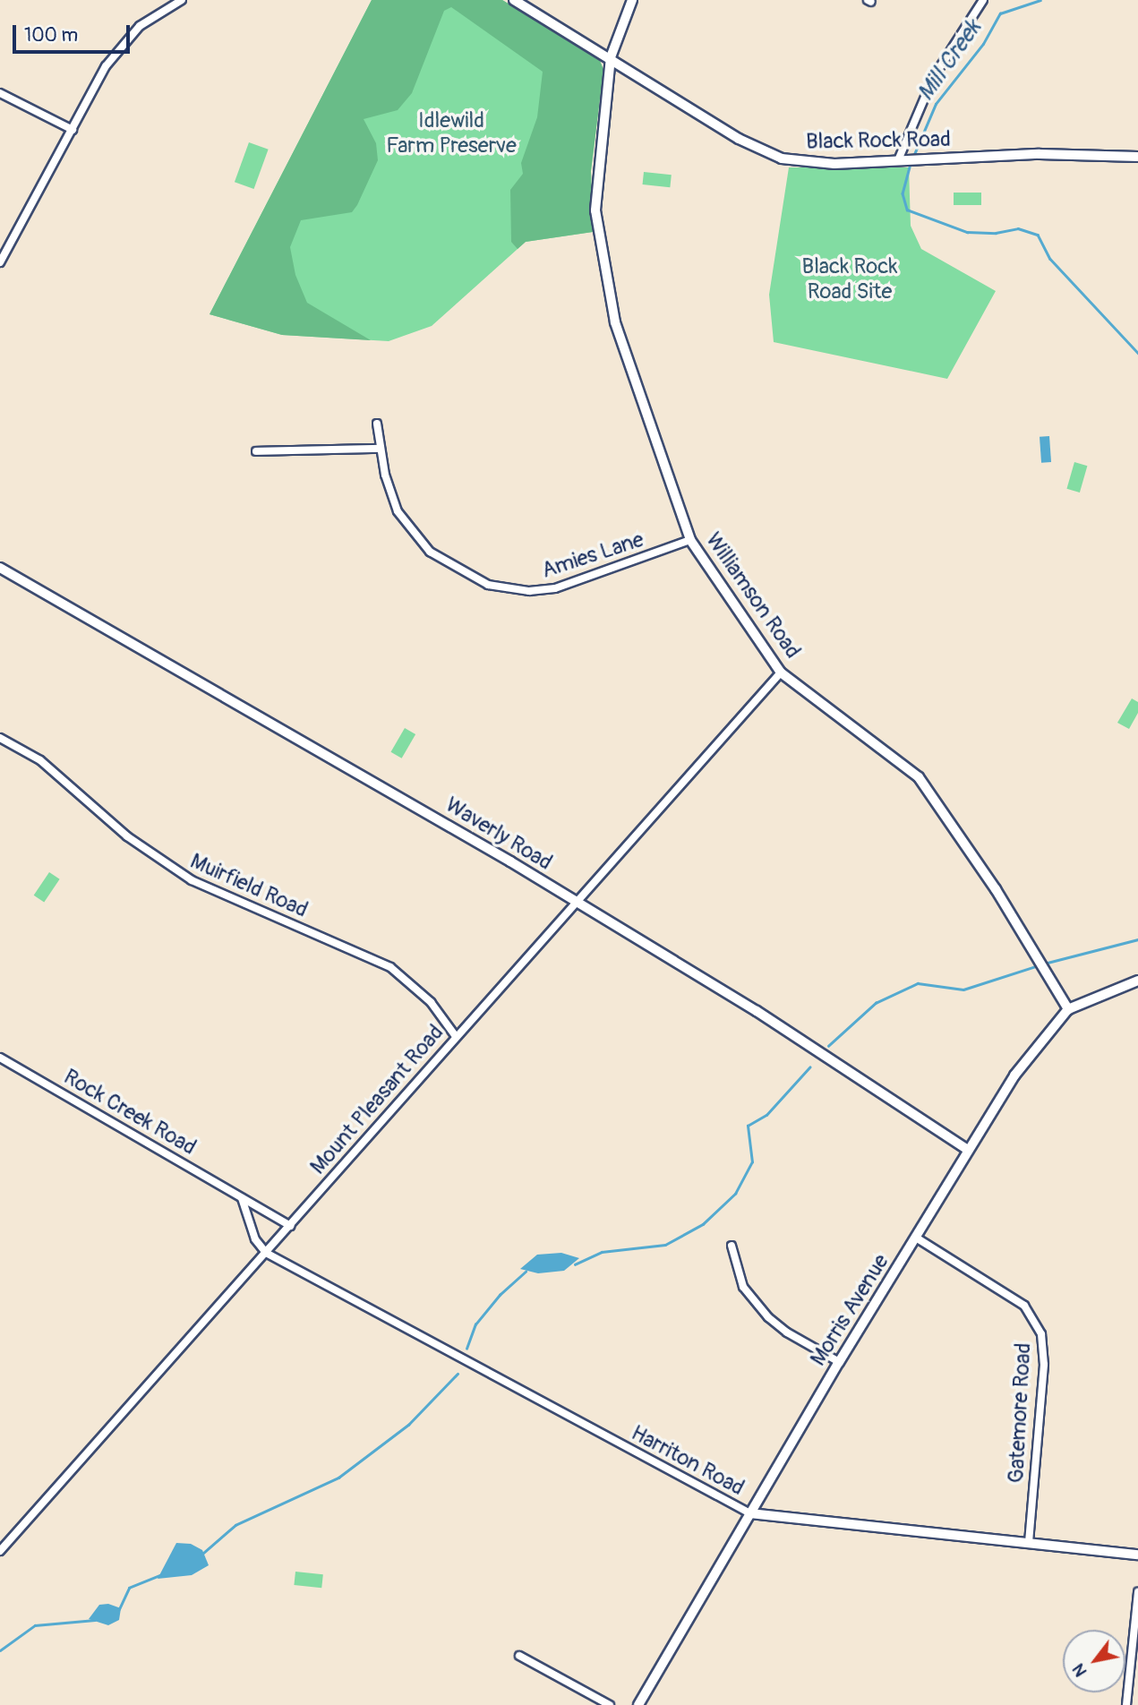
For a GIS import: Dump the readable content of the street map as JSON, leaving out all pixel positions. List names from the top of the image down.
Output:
{
  "streets": {
    "street": [
      "Black Rock Road",
      "Amies Lane",
      "Williamson Road",
      "Waverly Road",
      "Muirfield Road",
      "Mount Pleasant Road",
      "Rock Creek Road",
      "Morris Avenue",
      "Gatemore Road",
      "Harriton Road"
    ]
  },
  "crossings": [
    ["Black Rock Road", "Williamson Road"],
    ["Amies Lane", "Williamson Road"],
    ["Williamson Road", "Mount Pleasant Road"],
    ["Williamson Road", "Morris Avenue"],
    ["Waverly Road", "Mount Pleasant Road"],
    ["Waverly Road", "Morris Avenue"],
    ["Muirfield Road", "Mount Pleasant Road"],
    ["Mount Pleasant Road", "Rock Creek Road"],
    ["Mount Pleasant Road", "Harriton Road"],
    ["Morris Avenue", "Gatemore Road"],
    ["Morris Avenue", "Harriton Road"],
    ["Gatemore Road", "Harriton Road"]
  ],
  "water": ["Mill Creek"],
  "parks": ["Idlewild Farm Preserve", "Black Rock Road Site"],
  "scale_bar": "100 m",
  "north": "bottom left"
}
